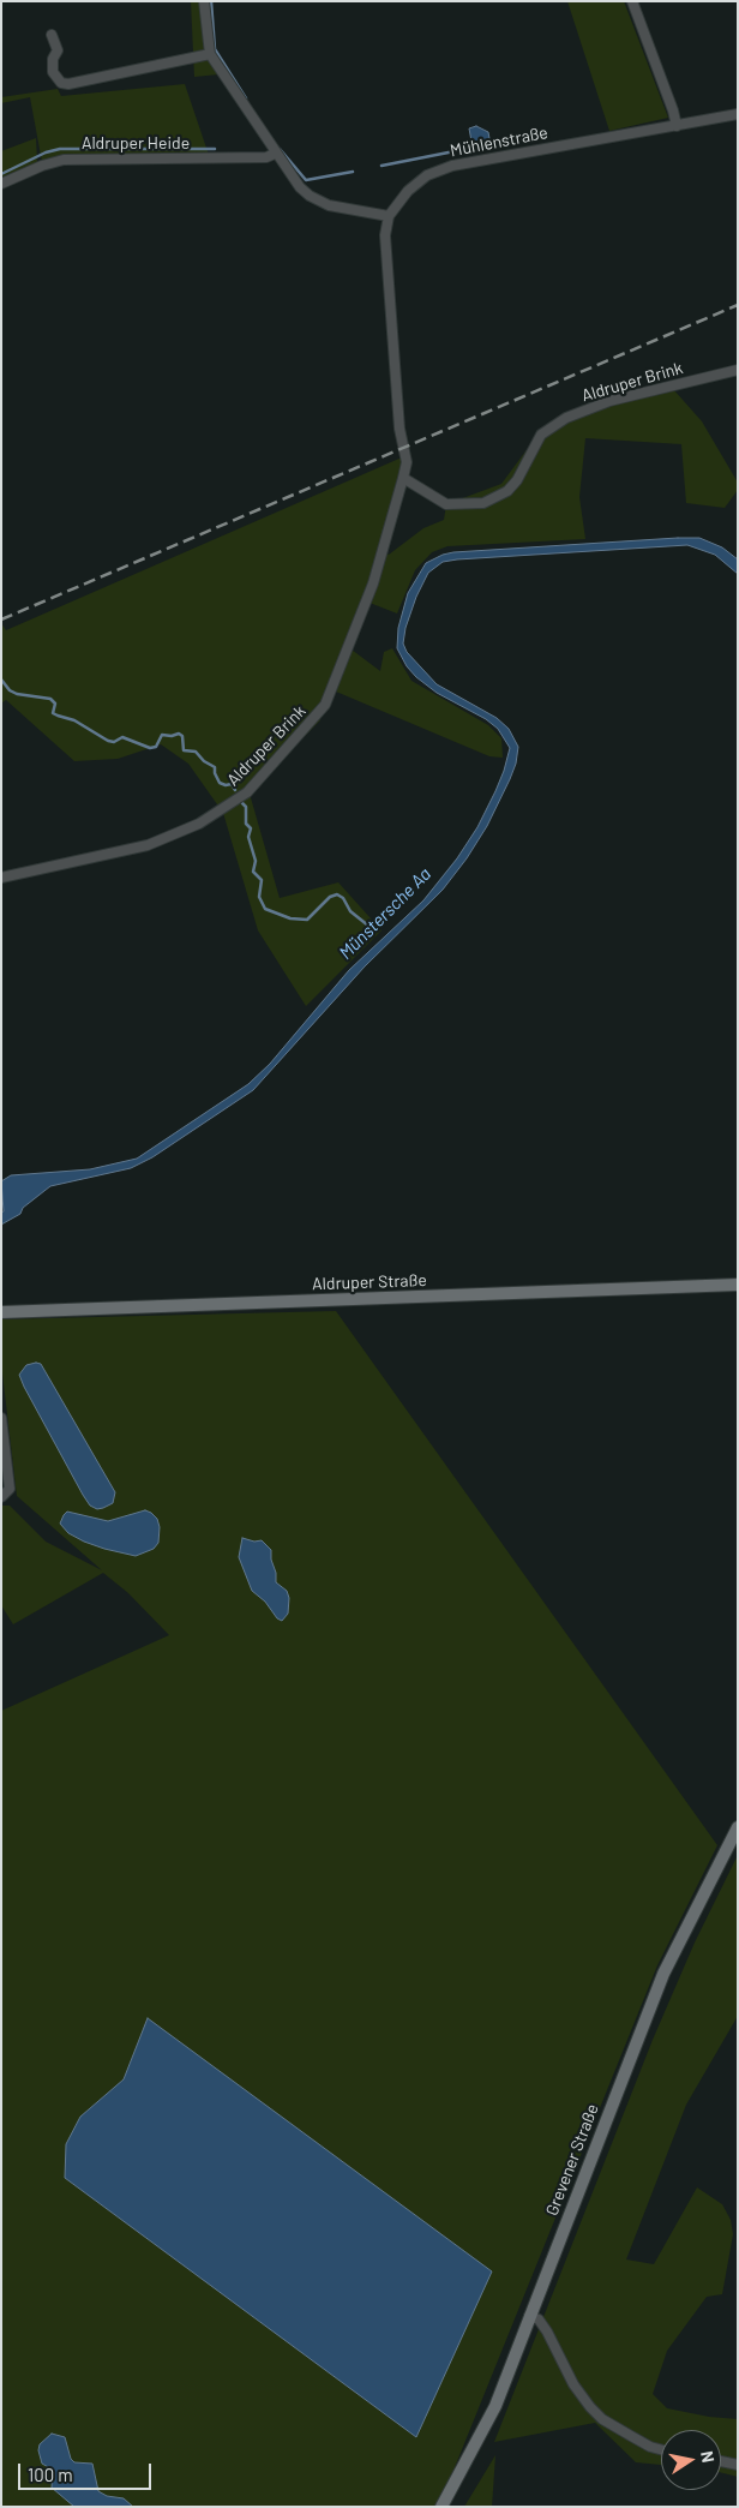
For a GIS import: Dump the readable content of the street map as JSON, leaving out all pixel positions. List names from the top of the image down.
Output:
{
  "streets": {
    "street": [
      "Mühlenstraße",
      "Aldruper Heide",
      "Aldruper Brink",
      "Aldruper Straße",
      "Grevener Straße"
    ]
  },
  "crossings": [
    ["Mühlenstraße", "Aldruper Brink"]
  ],
  "water": ["Münstersche Aa"],
  "scale_bar": "100 m",
  "north": "right"
}
